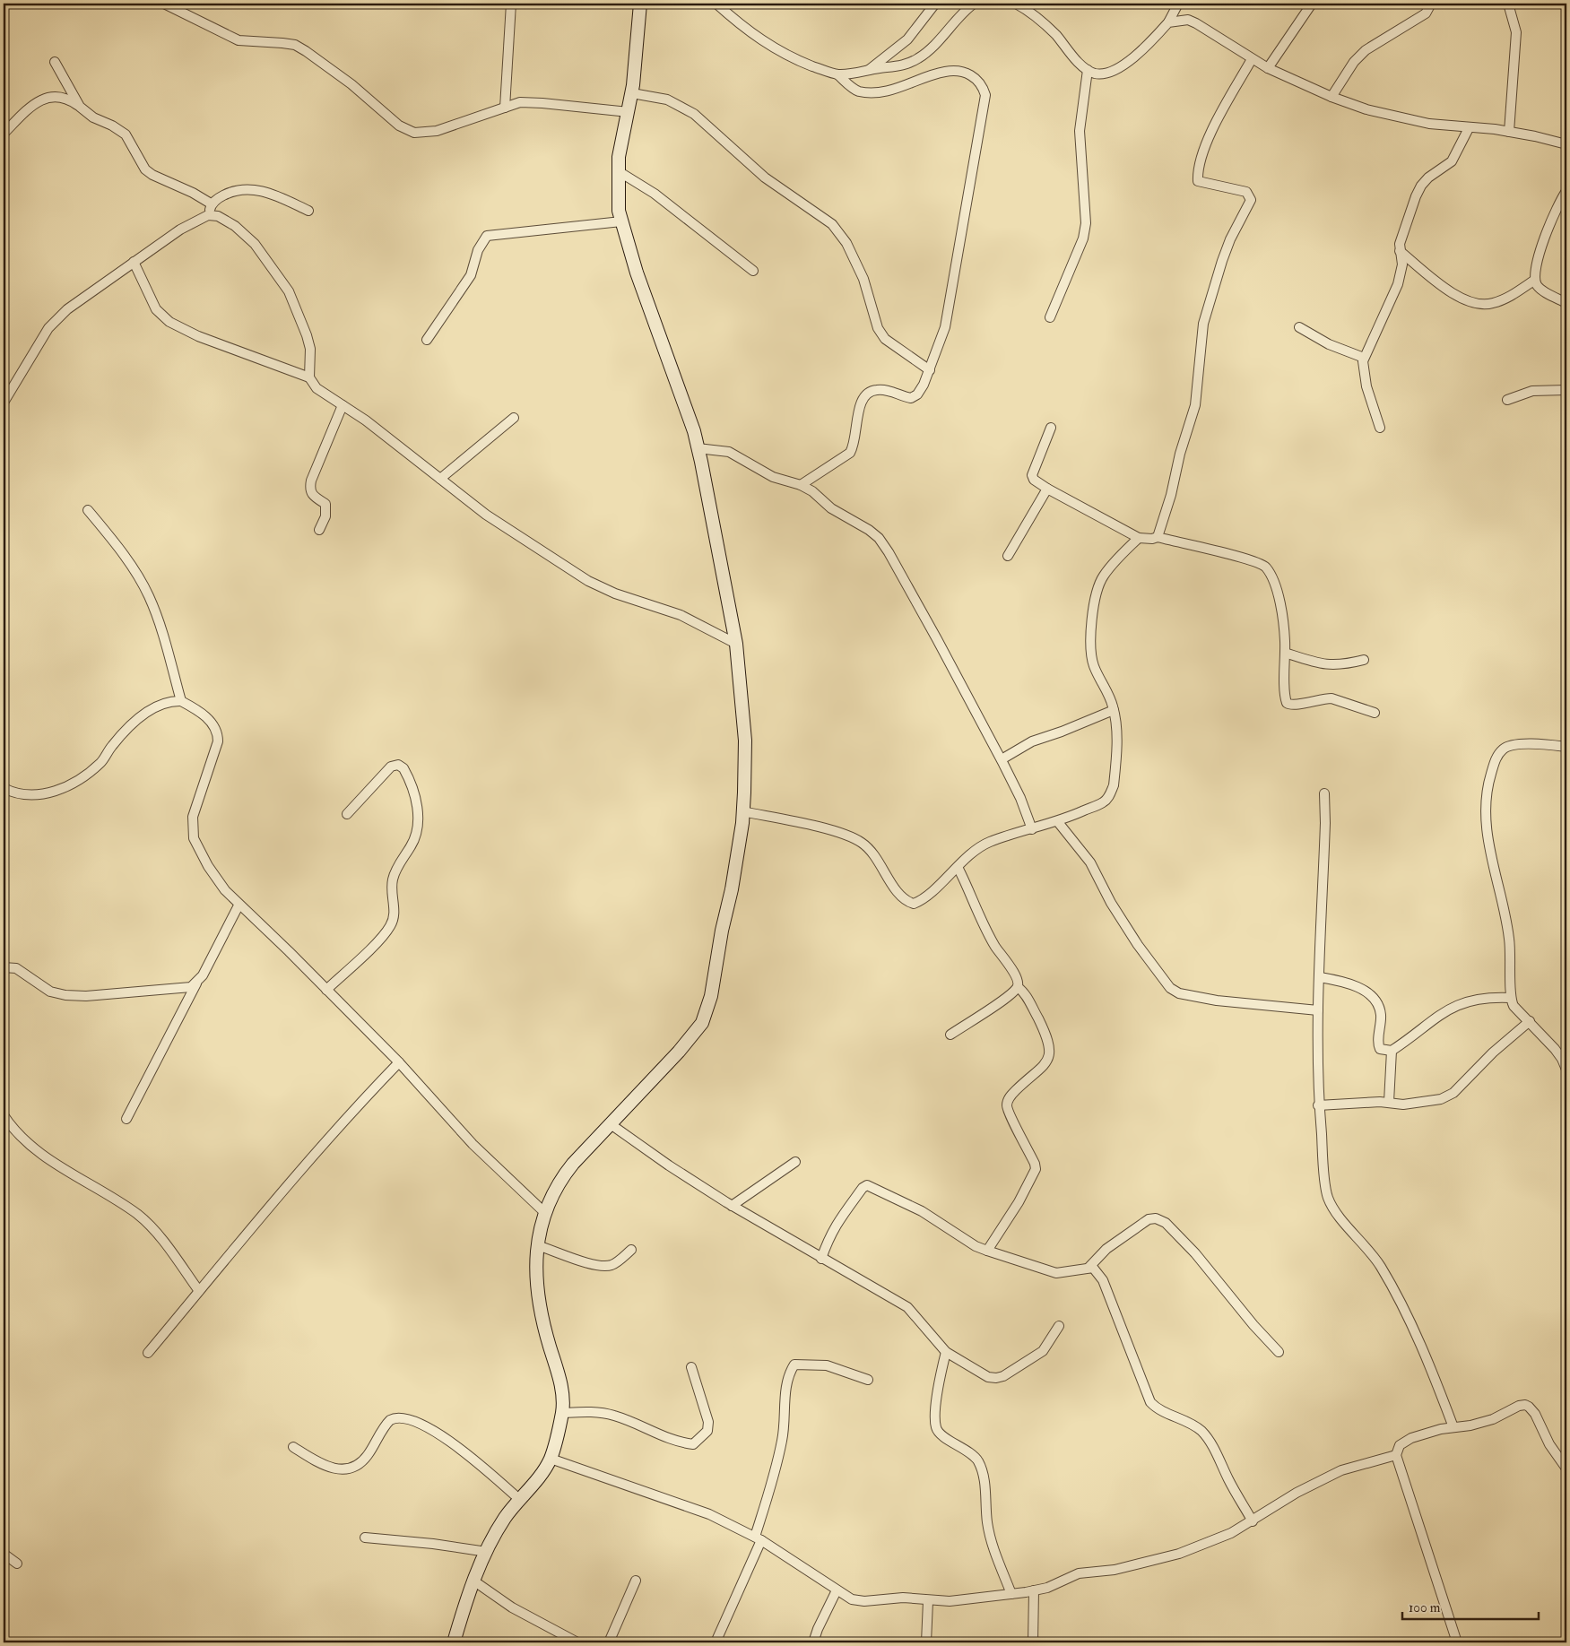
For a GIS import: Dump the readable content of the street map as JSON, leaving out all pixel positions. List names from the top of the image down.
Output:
{
  "scale_bar": "100 m"
}
